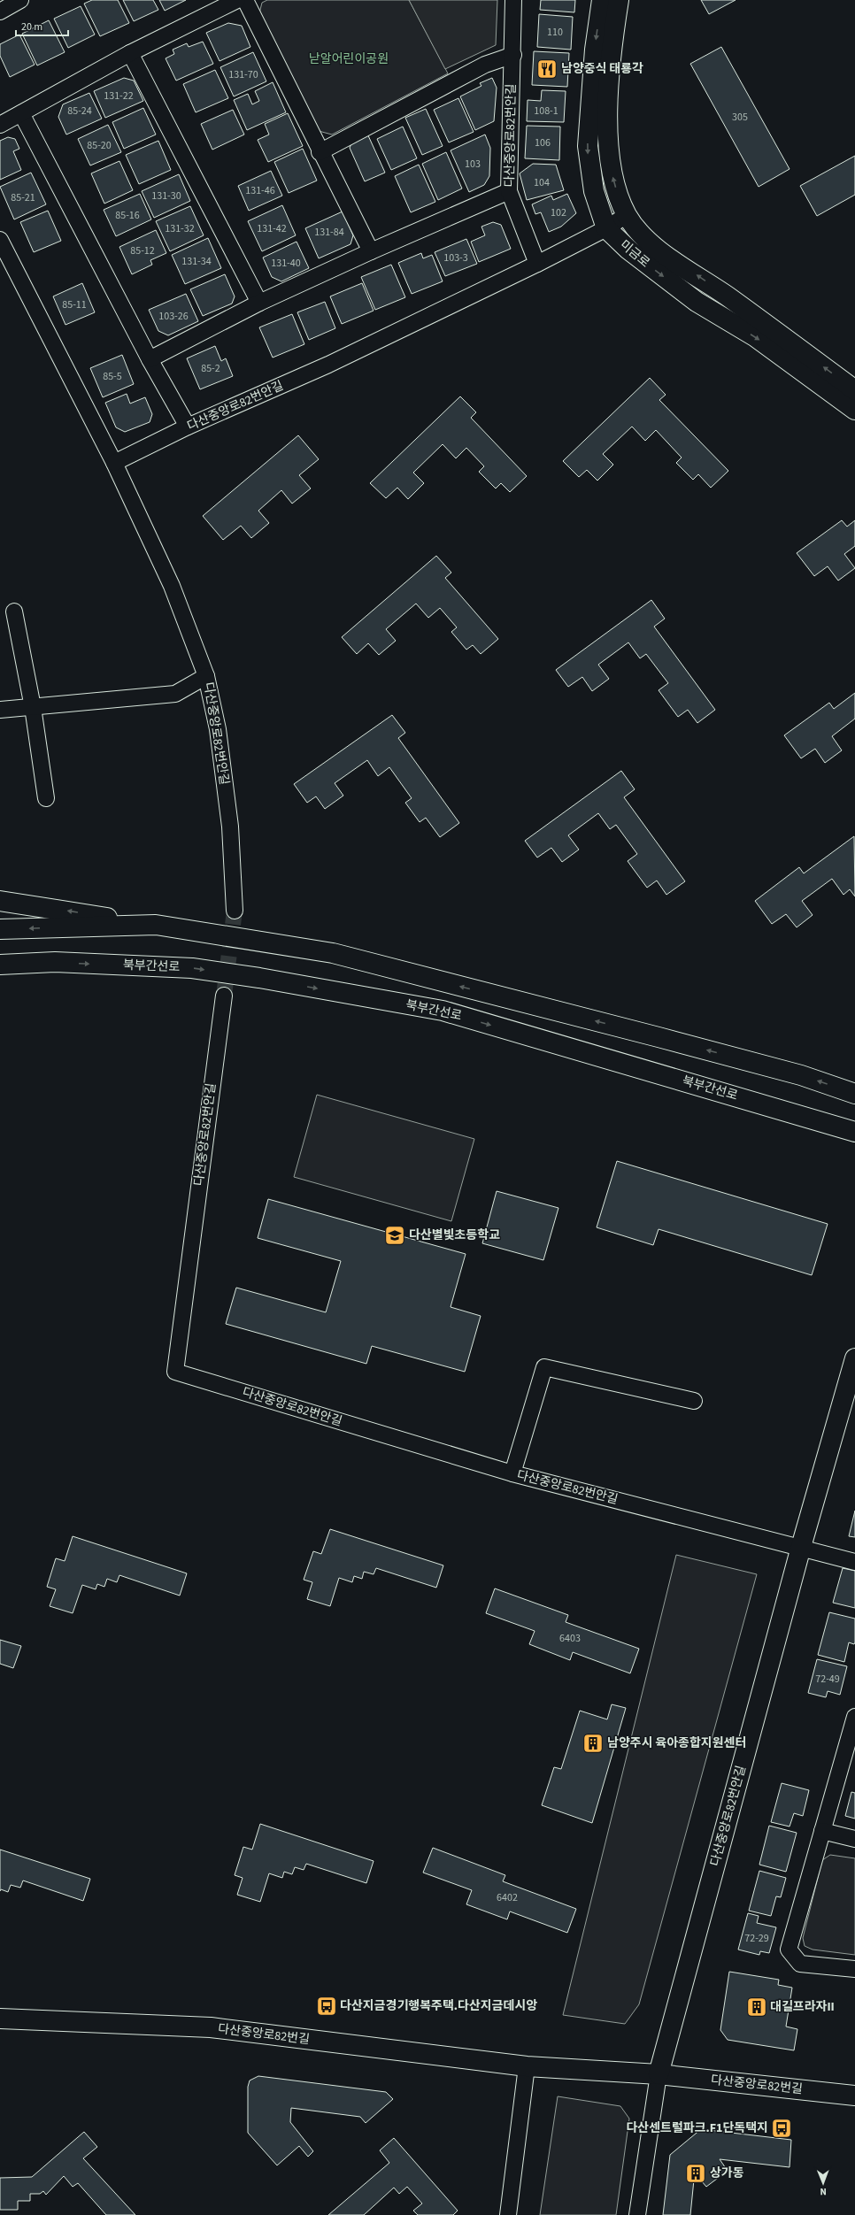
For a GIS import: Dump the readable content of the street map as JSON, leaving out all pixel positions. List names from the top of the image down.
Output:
{
  "streets": {
    "main road": [
      "다산중앙로82번안길",
      "미금로",
      "북부간선로",
      "다산중앙로82번길"
    ]
  },
  "crossings": [
    ["다산중앙로82번안길", "다산중앙로82번길"]
  ],
  "parks": ["낟알어린이공원"],
  "places": {
    "restaurant": ["남양중식 태룡각"],
    "school or university": ["다산별빛초등학교"],
    "building": ["남양주시 육아종합지원센터", "대길프라자II", "상가동"],
    "bus stop": ["다산지금경기행복주택.다산지금데시앙", "다산센트럴파크.F1단독택지"]
  },
  "house_numbers": [
    "110",
    "131-70",
    "131-22",
    "85-24",
    "108-1",
    "305",
    "106",
    "85-20",
    "103",
    "104",
    "131-46",
    "131-30",
    "85-21",
    "102",
    "85-16",
    "131-32",
    "131-42",
    "131-84",
    "85-12",
    "103-3",
    "131-34",
    "131-40",
    "85-11",
    "103-26",
    "85-2",
    "85-5",
    "6403",
    "72-49",
    "6402",
    "72-29"
  ],
  "scale_bar": "20 m",
  "north": "bottom"
}
